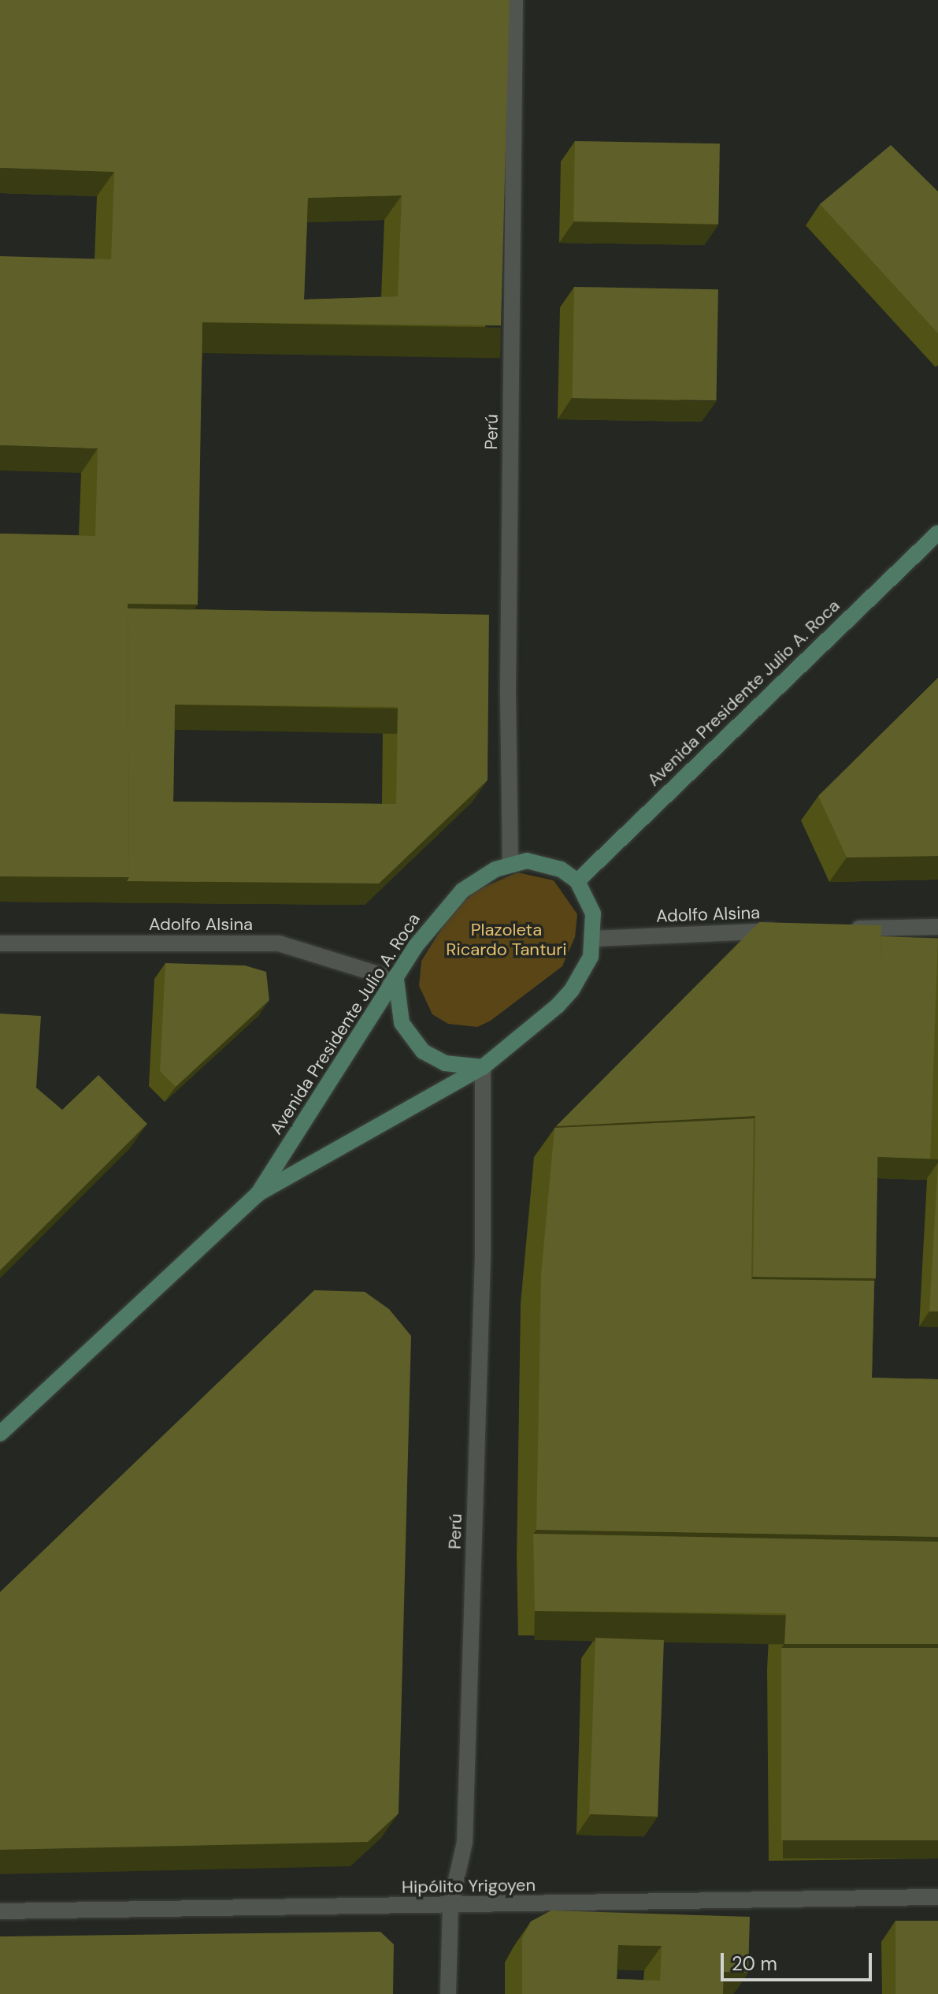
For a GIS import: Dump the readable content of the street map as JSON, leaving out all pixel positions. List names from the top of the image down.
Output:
{
  "streets": {
    "main road": ["Avenida Presidente Julio A. Roca"],
    "street": ["Perú", "Adolfo Alsina", "Hipólito Yrigoyen"]
  },
  "crossings": [
    ["Perú", "Avenida Presidente Julio A. Roca"],
    ["Perú", "Adolfo Alsina"],
    ["Perú", "Hipólito Yrigoyen"],
    ["Avenida Presidente Julio A. Roca", "Adolfo Alsina"]
  ],
  "parks": ["Plazoleta Ricardo Tanturi"],
  "scale_bar": "20 m"
}
